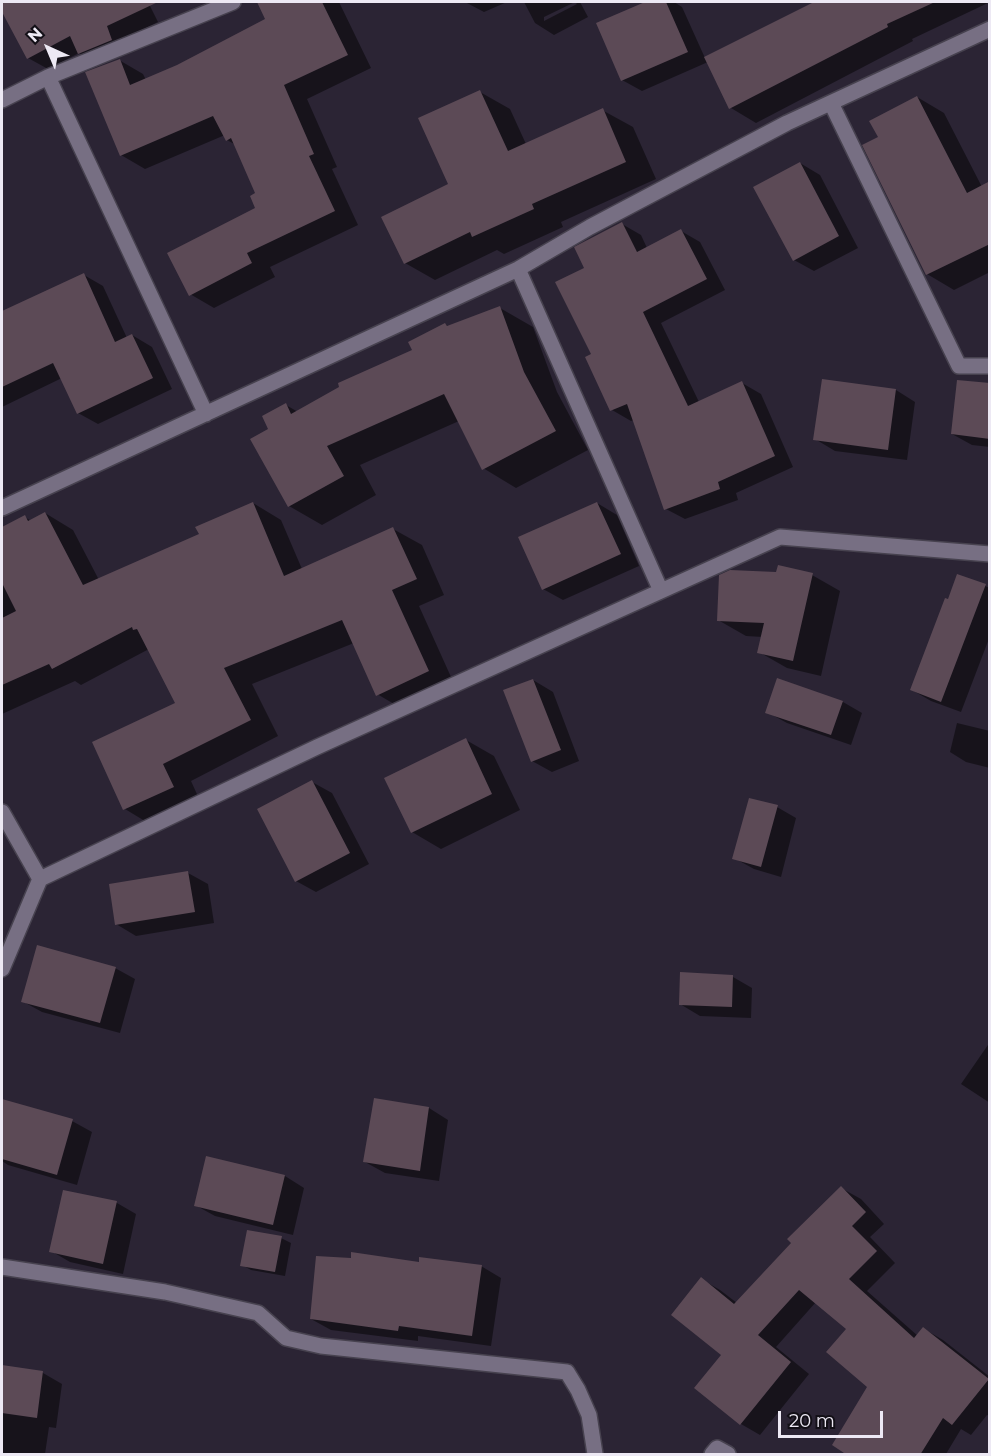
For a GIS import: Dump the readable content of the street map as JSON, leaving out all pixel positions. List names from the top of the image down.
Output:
{
  "scale_bar": "20 m",
  "north": "top left"
}
